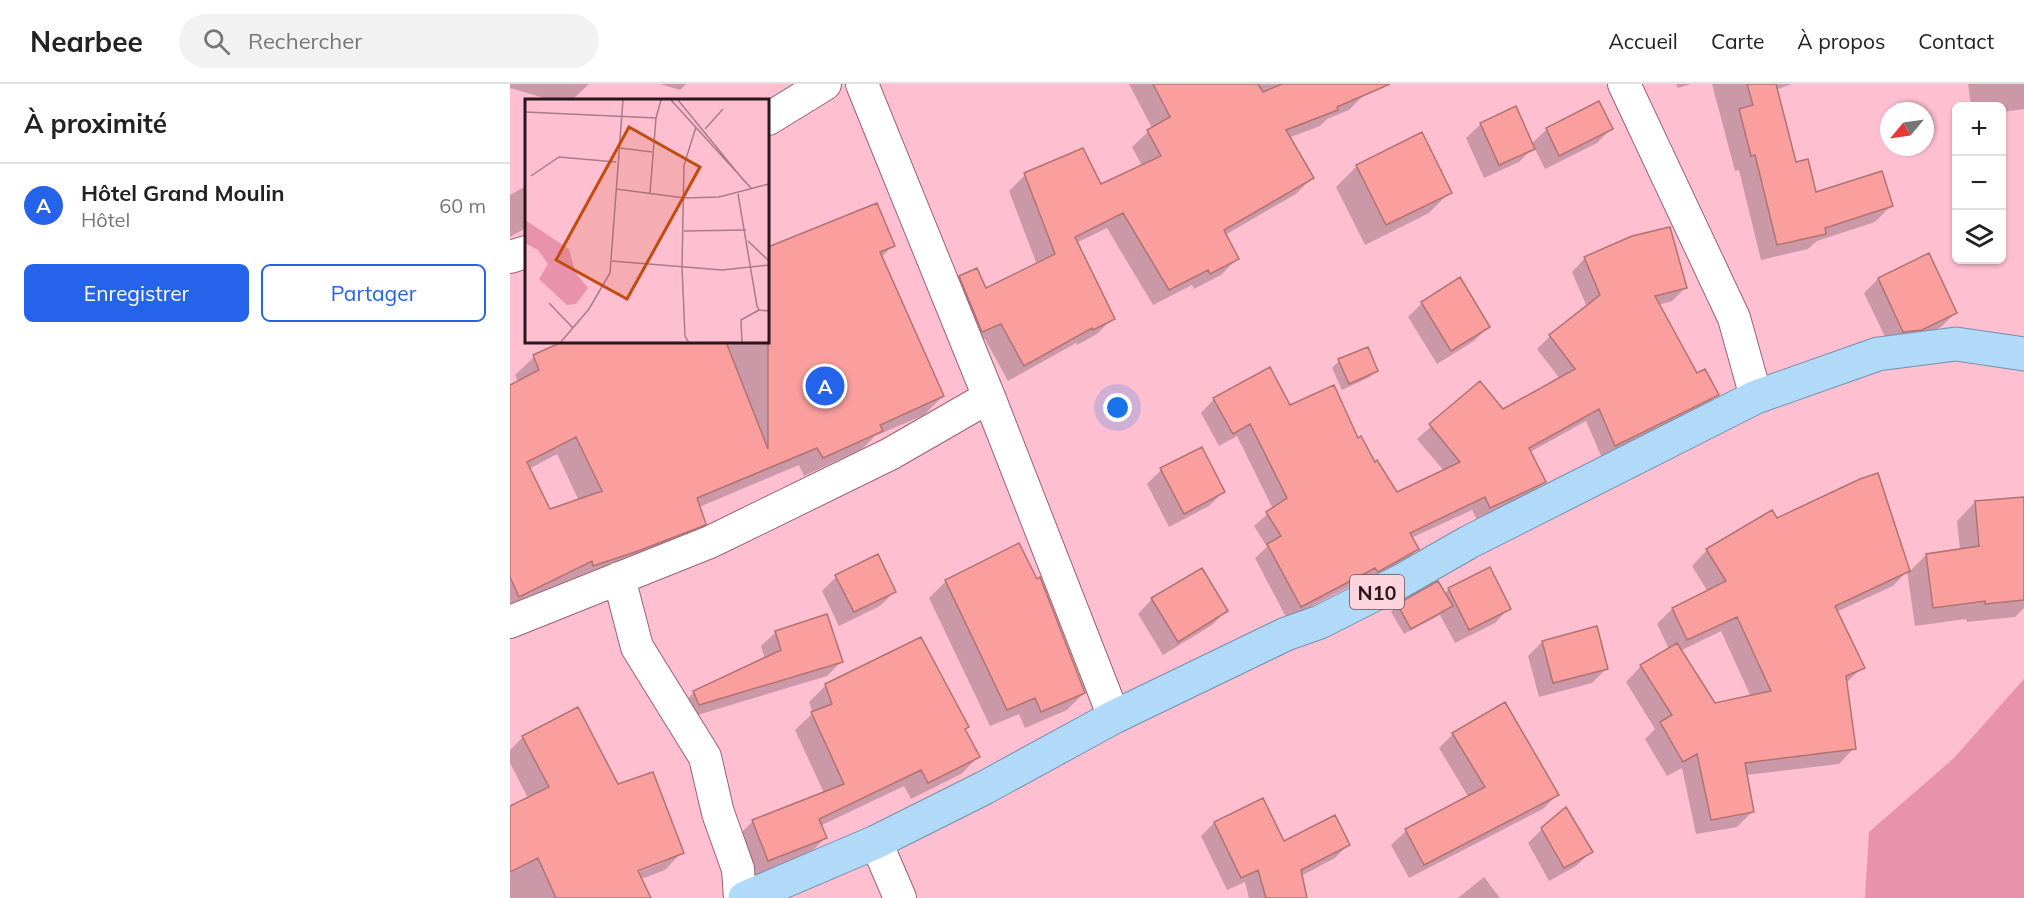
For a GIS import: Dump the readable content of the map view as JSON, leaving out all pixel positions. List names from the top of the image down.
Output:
{
  "streets": {
    "highway": ["N10"]
  },
  "north": "bottom left",
  "page": {
    "header": "Nearbee",
    "search": "Rechercher",
    "nav": [
      "Accueil",
      "Carte",
      "À propos",
      "Contact"
    ],
    "heading": "À proximité",
    "map_buttons": ["+", "−"],
    "list": [
      {
        "mark": "A",
        "name": "Hôtel Grand Moulin",
        "note": "Hôtel",
        "value": "60 m"
      }
    ],
    "buttons": ["Enregistrer", "Partager"],
    "pins": "A"
  }
}
